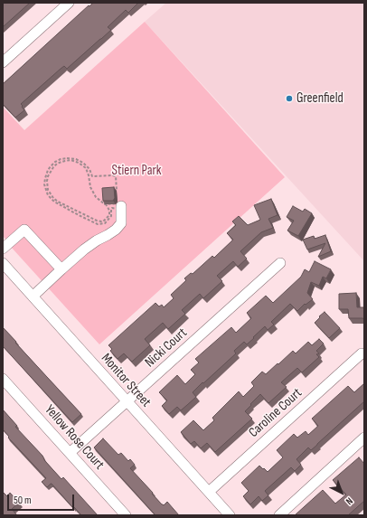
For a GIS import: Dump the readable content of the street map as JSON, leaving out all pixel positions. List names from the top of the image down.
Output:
{
  "streets": {
    "street": [
      "Nicki Court",
      "Monitor Street",
      "Caroline Court",
      "Yellow Rose Court"
    ]
  },
  "crossings": [
    ["Nicki Court", "Monitor Street"],
    ["Nicki Court", "Yellow Rose Court"],
    ["Monitor Street", "Caroline Court"]
  ],
  "parks": ["Stiern Park"],
  "places": ["Greenfield"],
  "scale_bar": "50 m",
  "north": "bottom right"
}
